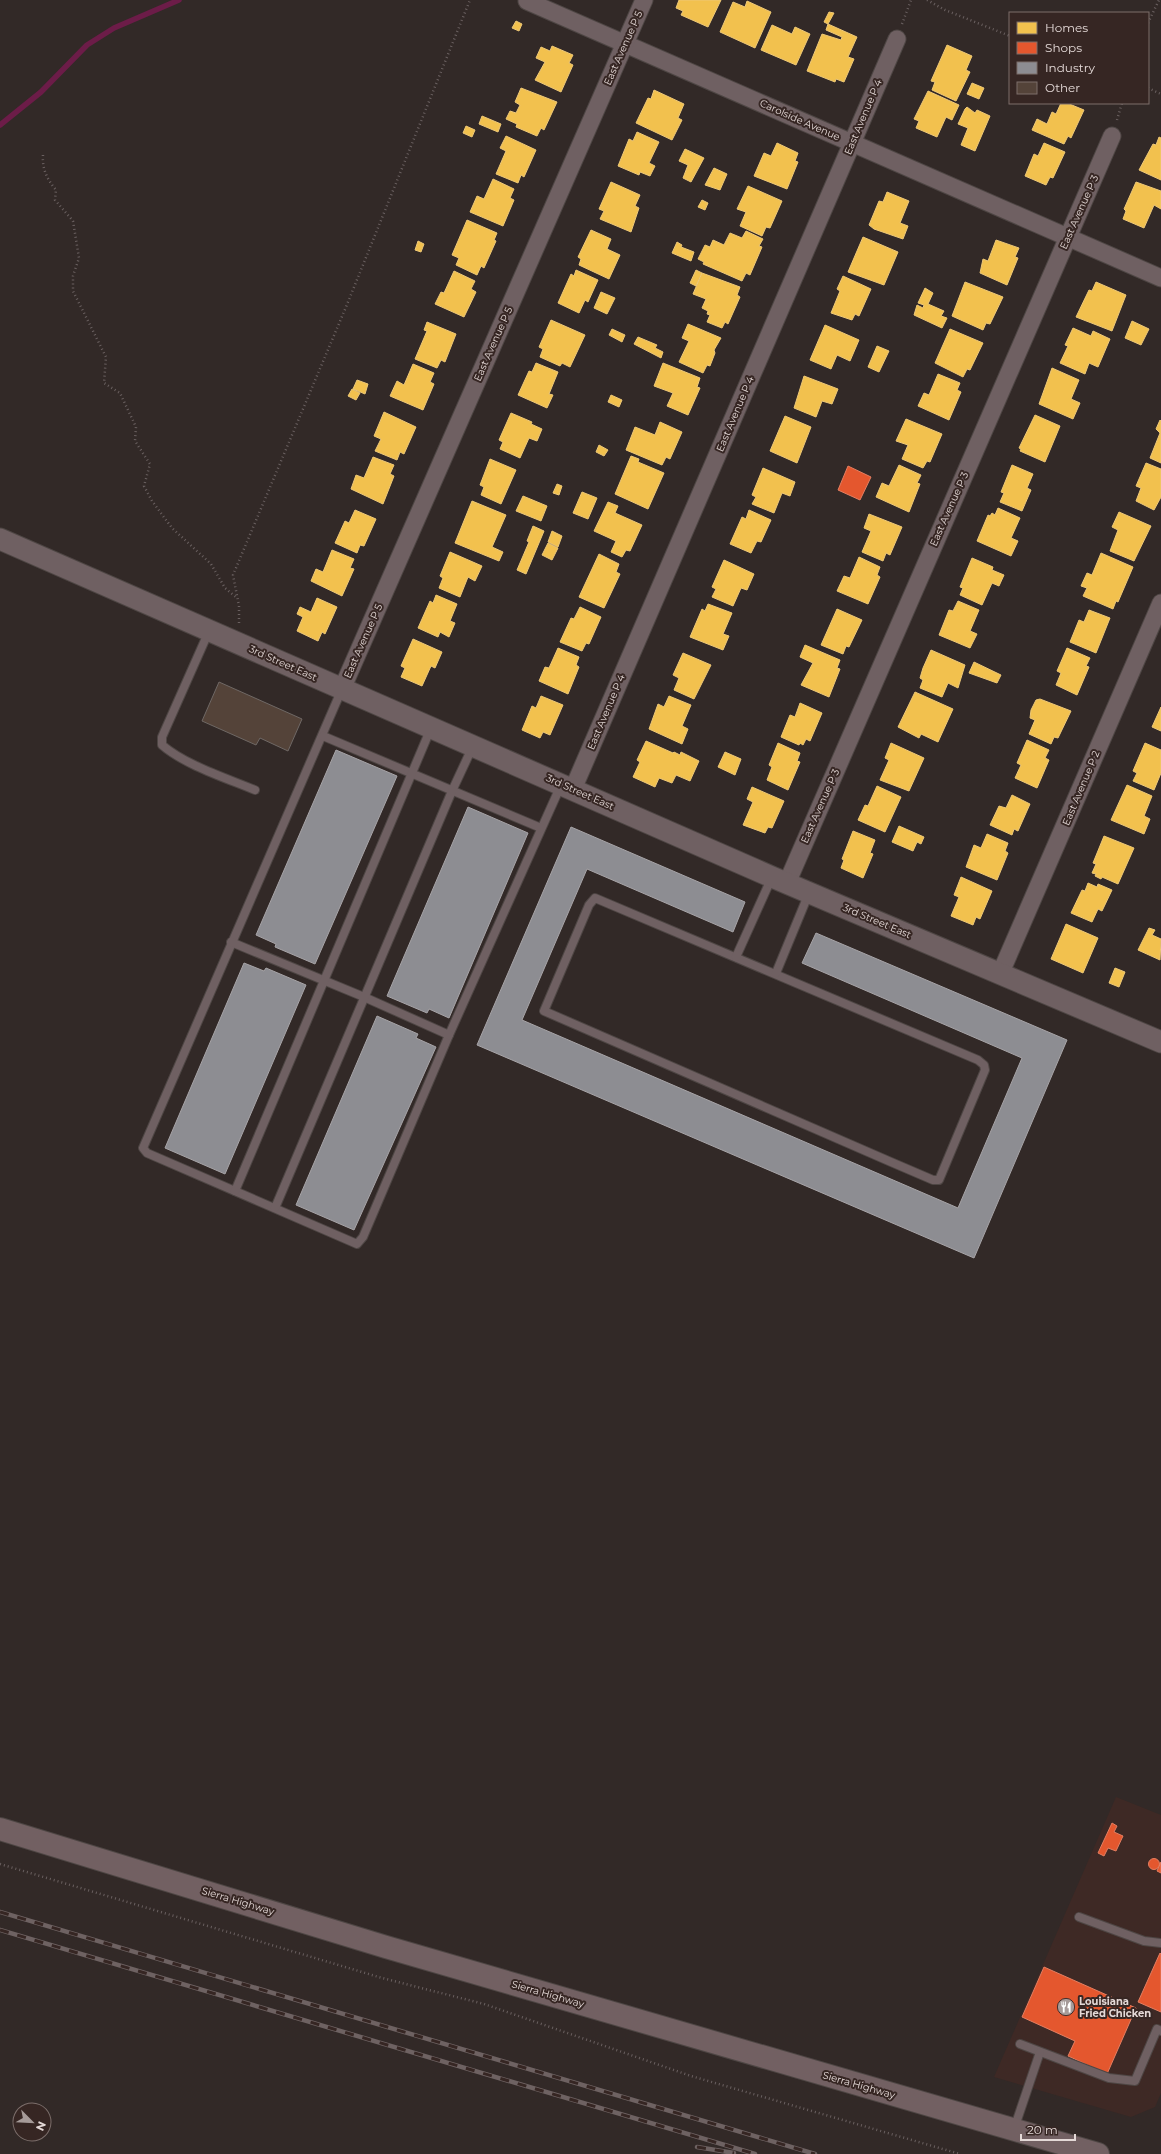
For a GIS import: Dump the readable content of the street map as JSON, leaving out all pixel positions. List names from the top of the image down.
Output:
{
  "streets": {
    "main road": ["Sierra Highway"],
    "street": [
      "East Avenue P 5",
      "East Avenue P 4",
      "Carolside Avenue",
      "East Avenue P 3",
      "3rd Street East",
      "East Avenue P 2"
    ]
  },
  "crossings": [
    ["East Avenue P 5", "Carolside Avenue"],
    ["East Avenue P 5", "3rd Street East"],
    ["East Avenue P 4", "Carolside Avenue"],
    ["East Avenue P 4", "3rd Street East"],
    ["Carolside Avenue", "East Avenue P 3"],
    ["East Avenue P 3", "3rd Street East"],
    ["3rd Street East", "East Avenue P 2"]
  ],
  "places": {
    "restaurant": ["Louisiana Fried Chicken"]
  },
  "legend": [
    "Homes",
    "Shops",
    "Industry",
    "Other"
  ],
  "scale_bar": "20 m",
  "north": "bottom right"
}
